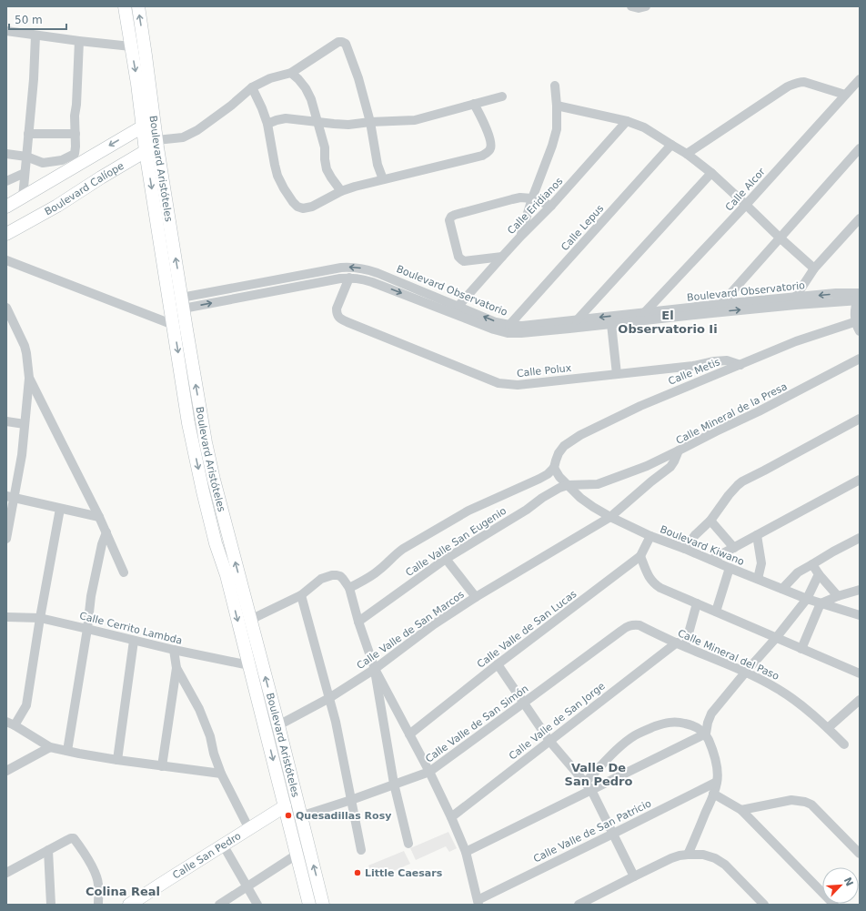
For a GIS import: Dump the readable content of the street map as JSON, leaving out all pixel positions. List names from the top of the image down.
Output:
{
  "streets": {
    "street": [
      "Boulevard Aristóteles",
      "Boulevard Calíope",
      "Calle Alcor",
      "Calle Eridianos",
      "Calle Lepus",
      "Boulevard Observatorio",
      "Calle Polux",
      "Calle Metis",
      "Calle Mineral de la Presa",
      "Calle Valle San Eugenio",
      "Boulevard Kiwano",
      "Calle Cerrito Lambda",
      "Calle Valle de San Lucas",
      "Calle Valle de San Marcos",
      "Calle Mineral del Paso",
      "Calle Valle de San Jorge",
      "Calle Valle de San Simón",
      "Calle Valle de San Patricio",
      "Calle San Pedro"
    ]
  },
  "crossings": [
    ["Boulevard Aristóteles", "Boulevard Calíope"],
    ["Boulevard Aristóteles", "Boulevard Observatorio"],
    ["Boulevard Aristóteles", "Calle Cerrito Lambda"],
    ["Boulevard Aristóteles", "Calle Valle de San Marcos"],
    ["Boulevard Aristóteles", "Calle Valle de San Simón"],
    ["Boulevard Aristóteles", "Calle San Pedro"],
    ["Calle Alcor", "Boulevard Observatorio"],
    ["Calle Eridianos", "Boulevard Observatorio"],
    ["Calle Lepus", "Boulevard Observatorio"],
    ["Boulevard Observatorio", "Calle Polux"],
    ["Calle Polux", "Calle Metis"],
    ["Calle Metis", "Boulevard Kiwano"],
    ["Calle Mineral de la Presa", "Boulevard Kiwano"],
    ["Calle Mineral de la Presa", "Calle Valle de San Marcos"],
    ["Calle Valle San Eugenio", "Boulevard Kiwano"],
    ["Boulevard Kiwano", "Calle Valle de San Lucas"],
    ["Boulevard Kiwano", "Calle Valle de San Marcos"],
    ["Calle Mineral del Paso", "Calle Valle de San Jorge"],
    ["Calle Mineral del Paso", "Calle Valle de San Simón"]
  ],
  "districts": ["El Observatorio Ii", "Valle De San Pedro", "Colina Real"],
  "places": ["Quesadillas Rosy", "Little Caesars"],
  "scale_bar": "50 m",
  "north": "top right"
}
